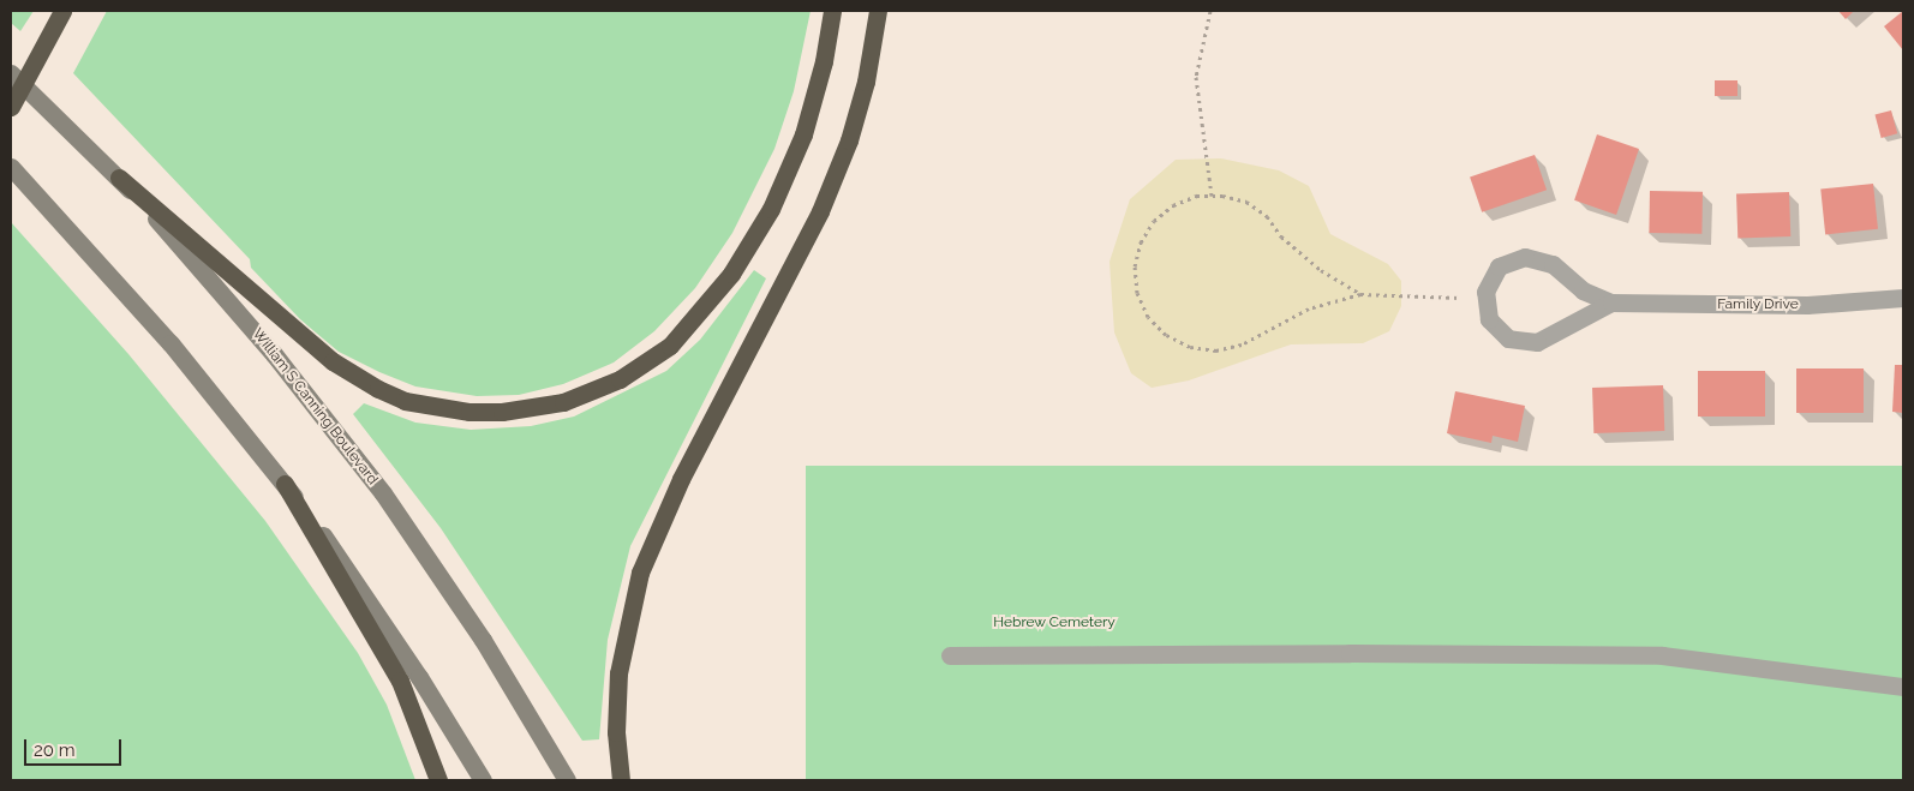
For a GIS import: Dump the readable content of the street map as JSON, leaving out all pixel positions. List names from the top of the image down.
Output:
{
  "streets": {
    "main road": ["William S Canning Boulevard"],
    "street": ["Family Drive"]
  },
  "parks": ["Hebrew Cemetery"],
  "scale_bar": "20 m"
}
